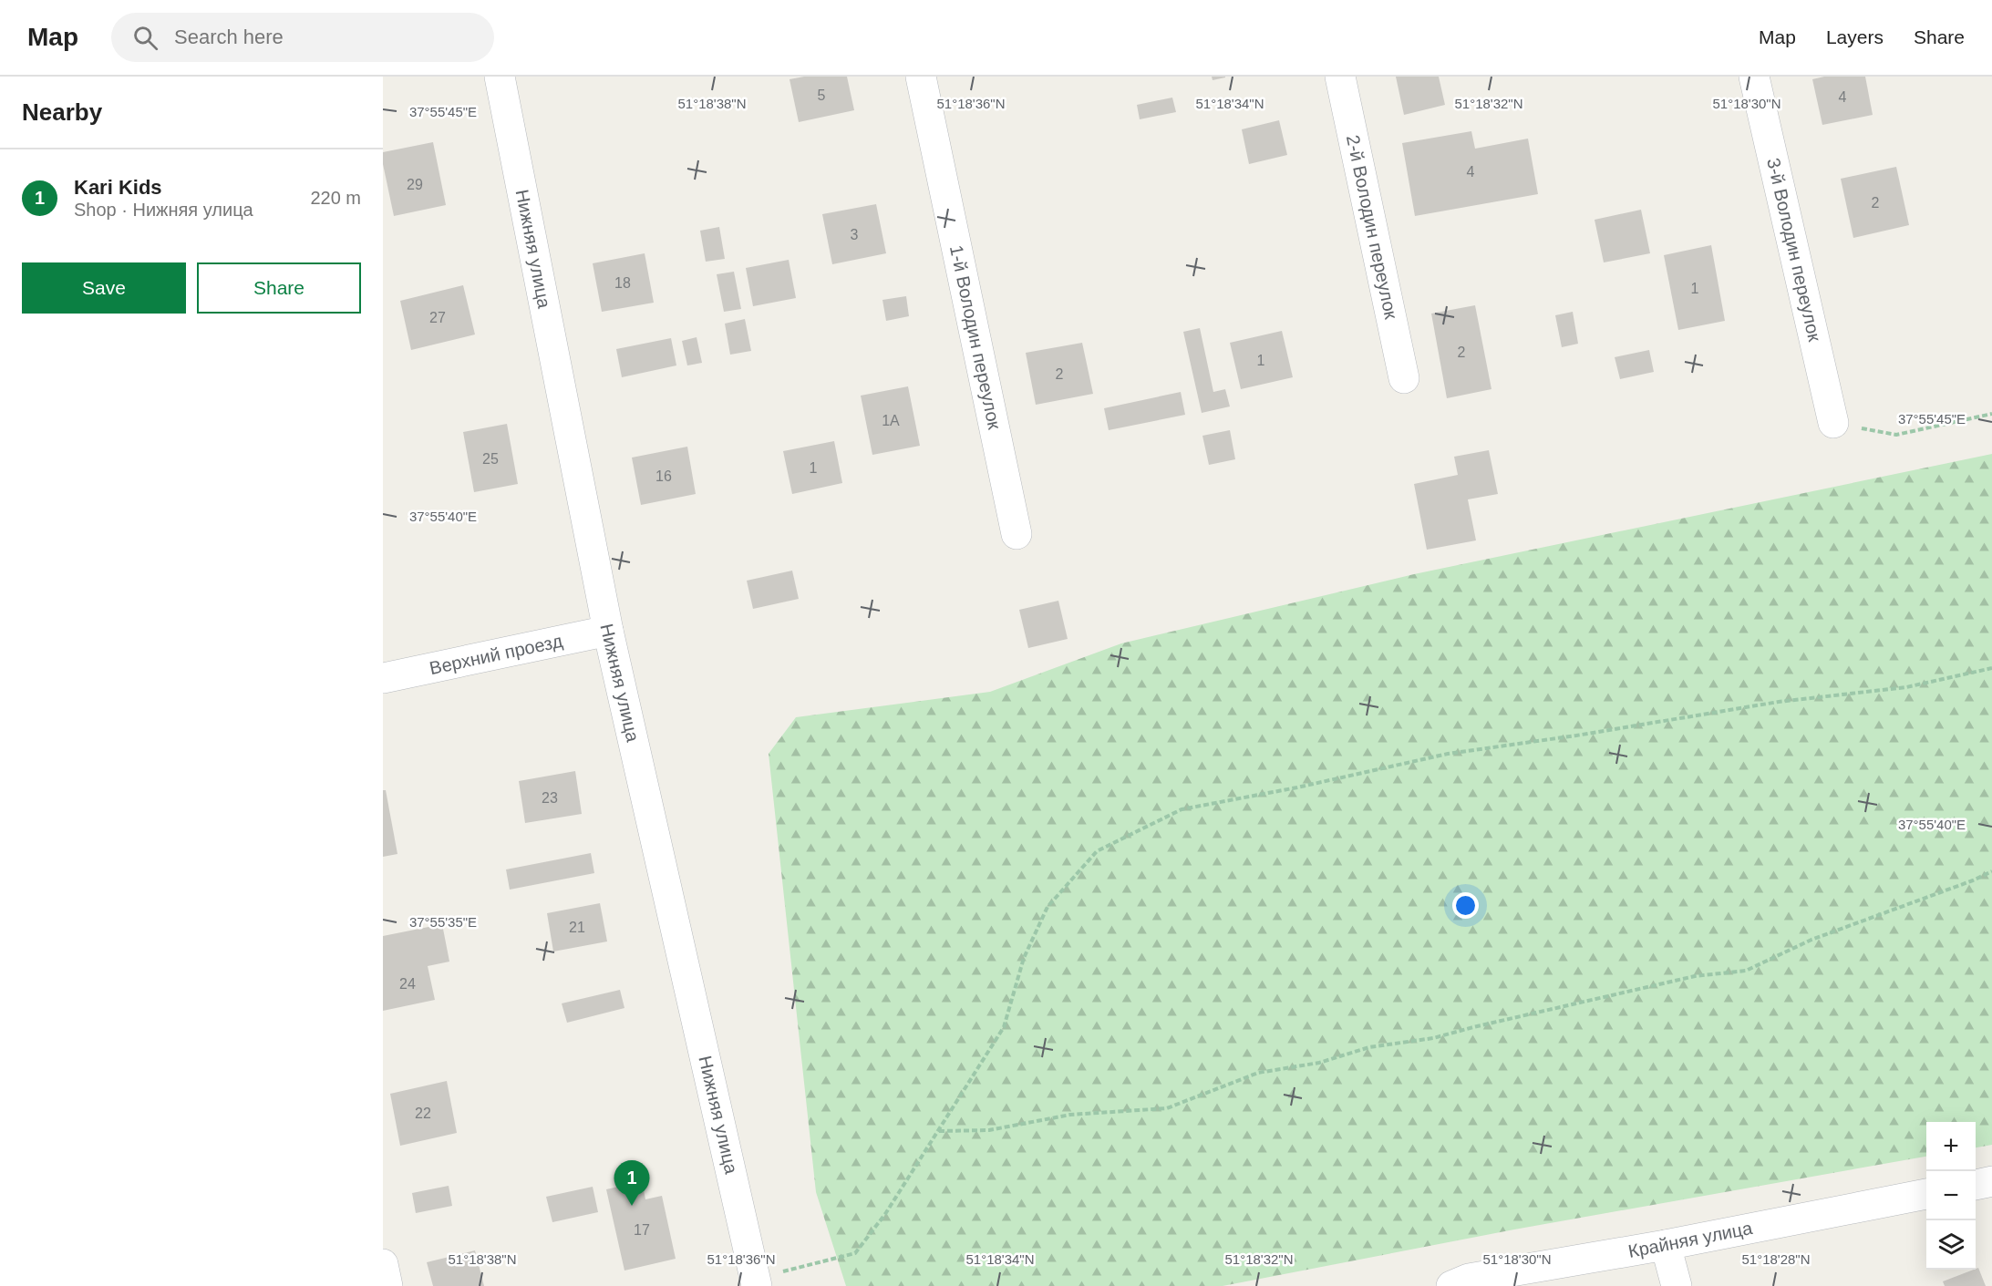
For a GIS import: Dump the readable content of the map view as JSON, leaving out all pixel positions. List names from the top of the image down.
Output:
{
  "streets": {
    "street": [
      "2-й Володин переулок",
      "Нижняя улица",
      "3-й Володин переулок",
      "1-й Володин переулок",
      "Верхний проезд",
      "Крайняя улица"
    ]
  },
  "crossings": [
    ["Нижняя улица", "Верхний проезд"]
  ],
  "house_numbers": [
    "5",
    "4",
    "4",
    "29",
    "2",
    "3",
    "18",
    "1",
    "27",
    "2",
    "1",
    "2",
    "1А",
    "25",
    "1",
    "16",
    "23",
    "21",
    "24",
    "22",
    "17"
  ],
  "page": {
    "header": "Map",
    "search": "Search here",
    "nav": ["Map", "Layers", "Share"],
    "heading": "Nearby",
    "list": [
      {
        "mark": "1",
        "name": "Kari Kids",
        "note": "Shop · Нижняя улица",
        "value": "220 m"
      }
    ],
    "buttons": ["Save", "Share"],
    "map_buttons": ["+", "−"],
    "pins": "1"
  },
  "coordinates": [
    "51°18'38\"N",
    "51°18'36\"N",
    "51°18'34\"N",
    "51°18'32\"N",
    "51°18'30\"N",
    "37°55'45\"E",
    "37°55'40\"E",
    "37°55'35\"E",
    "51°18'28\"N"
  ]
}
